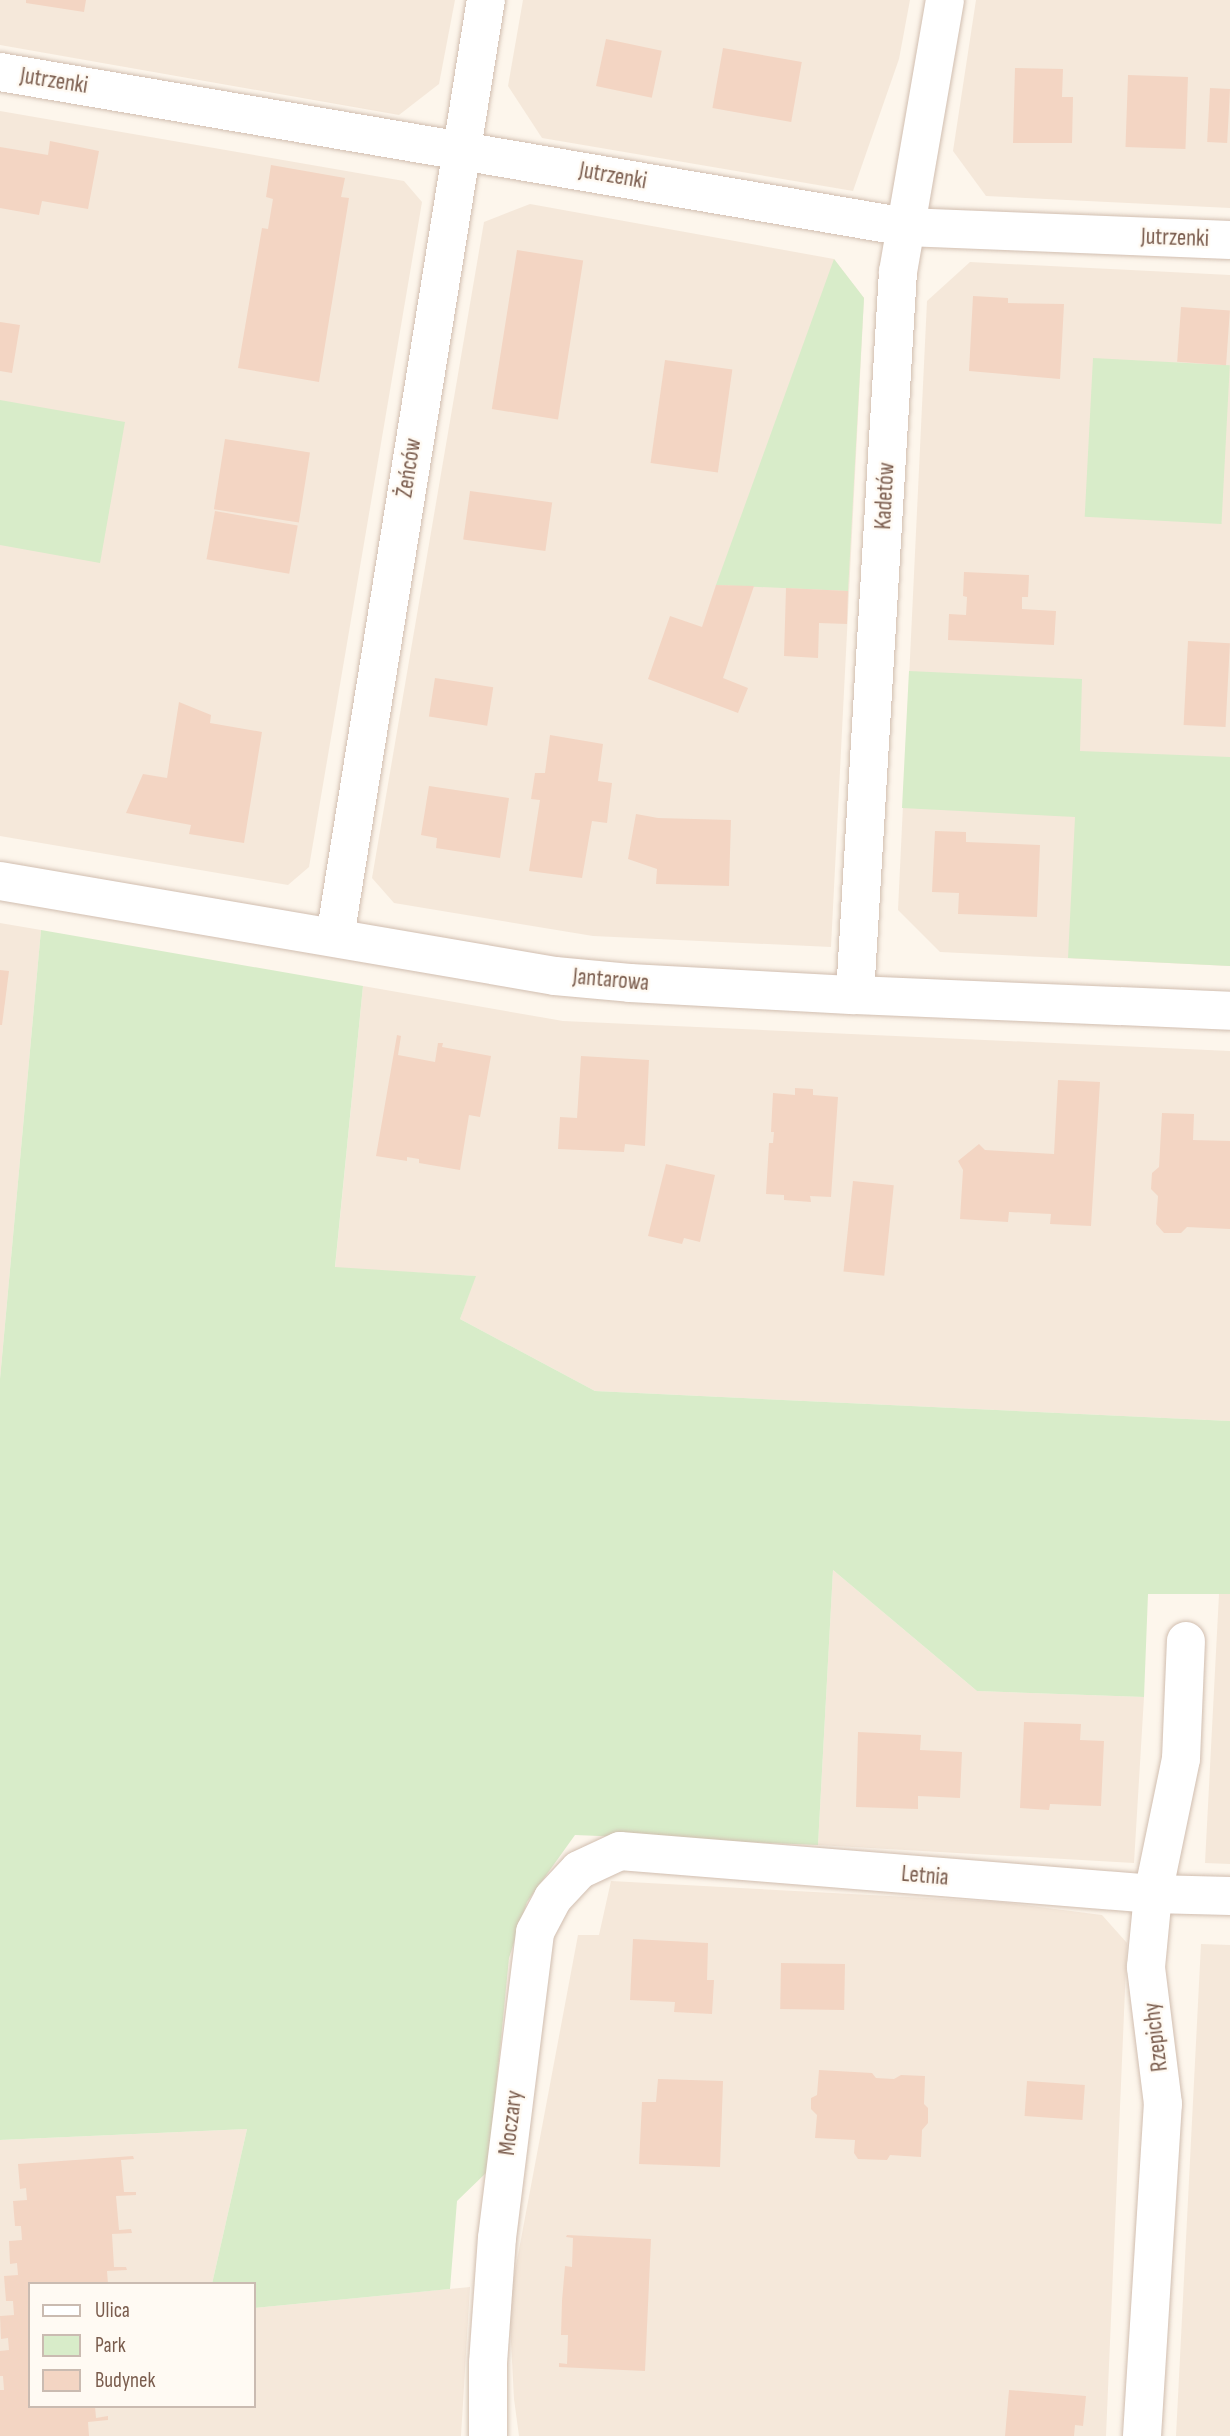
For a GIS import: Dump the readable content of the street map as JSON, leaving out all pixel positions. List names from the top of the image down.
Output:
{
  "streets": {
    "street": [
      "Jutrzenki",
      "Żeńców",
      "Kadetów",
      "Jantarowa",
      "Letnia",
      "Rzepichy",
      "Moczary"
    ]
  },
  "crossings": [
    ["Jutrzenki", "Żeńców"],
    ["Jutrzenki", "Kadetów"],
    ["Żeńców", "Jantarowa"],
    ["Kadetów", "Jantarowa"],
    ["Letnia", "Rzepichy"],
    ["Letnia", "Moczary"]
  ],
  "legend": ["Ulica", "Park", "Budynek"]
}
